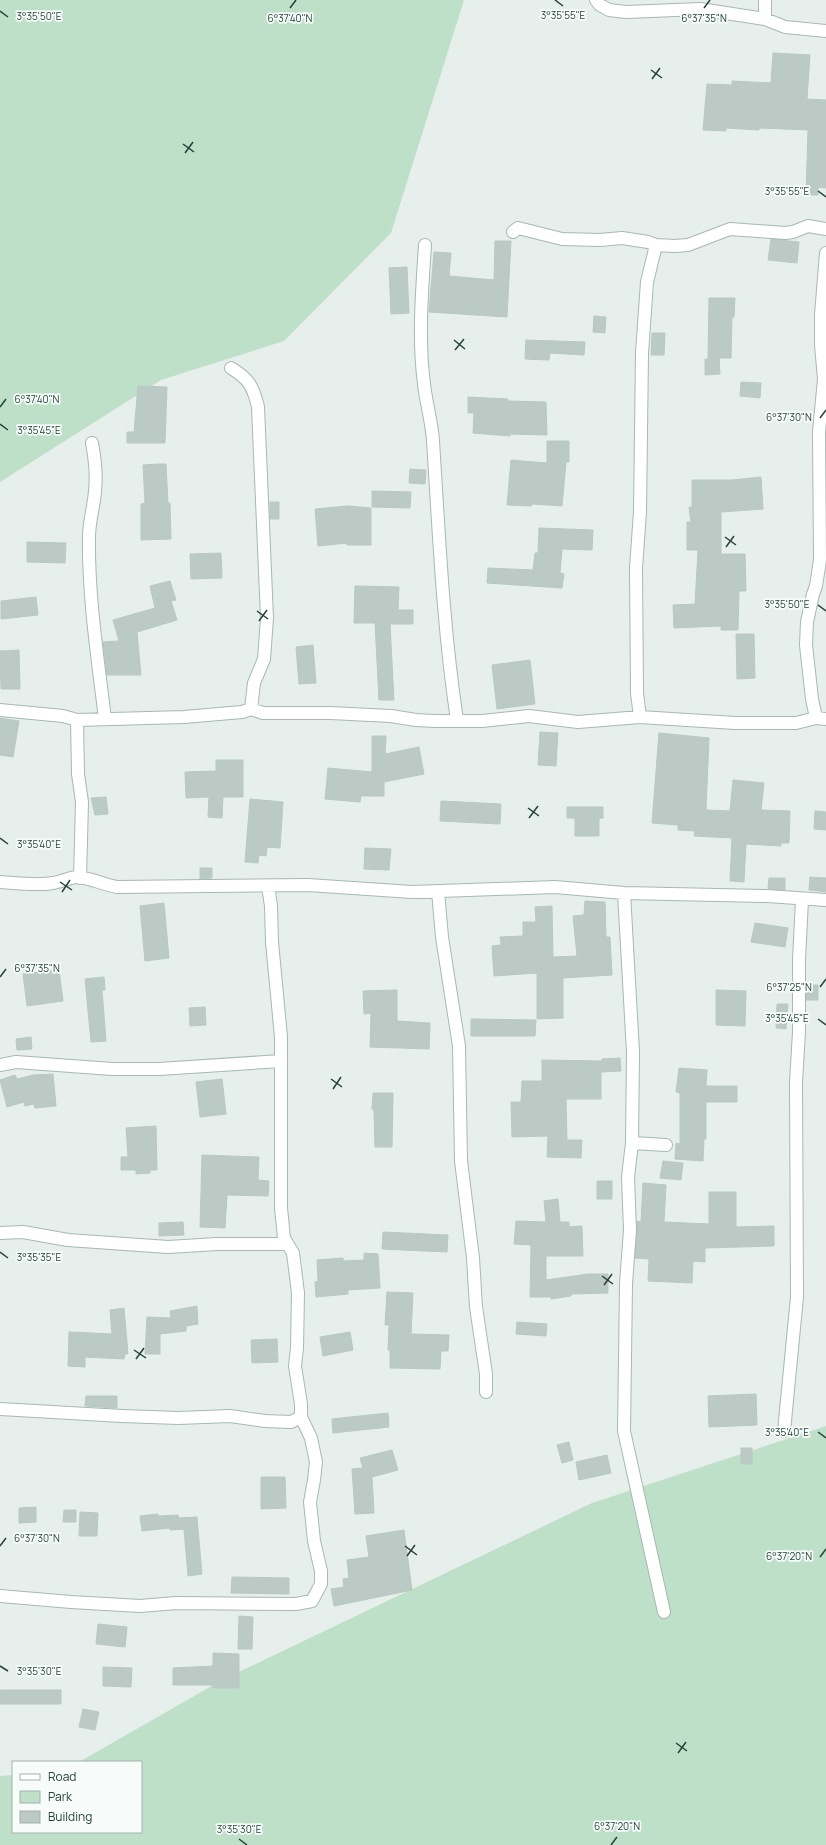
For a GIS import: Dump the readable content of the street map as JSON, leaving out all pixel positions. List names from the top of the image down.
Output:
{
  "legend": ["Road", "Park", "Building"],
  "coordinates": [
    "3°35'55\"E",
    "3°35'50\"E",
    "6°37'40\"N",
    "6°37'35\"N",
    "6°37'30\"N",
    "3°35'45\"E",
    "3°35'40\"E",
    "6°37'25\"N",
    "3°35'35\"E",
    "6°37'20\"N",
    "3°35'30\"E"
  ]
}
